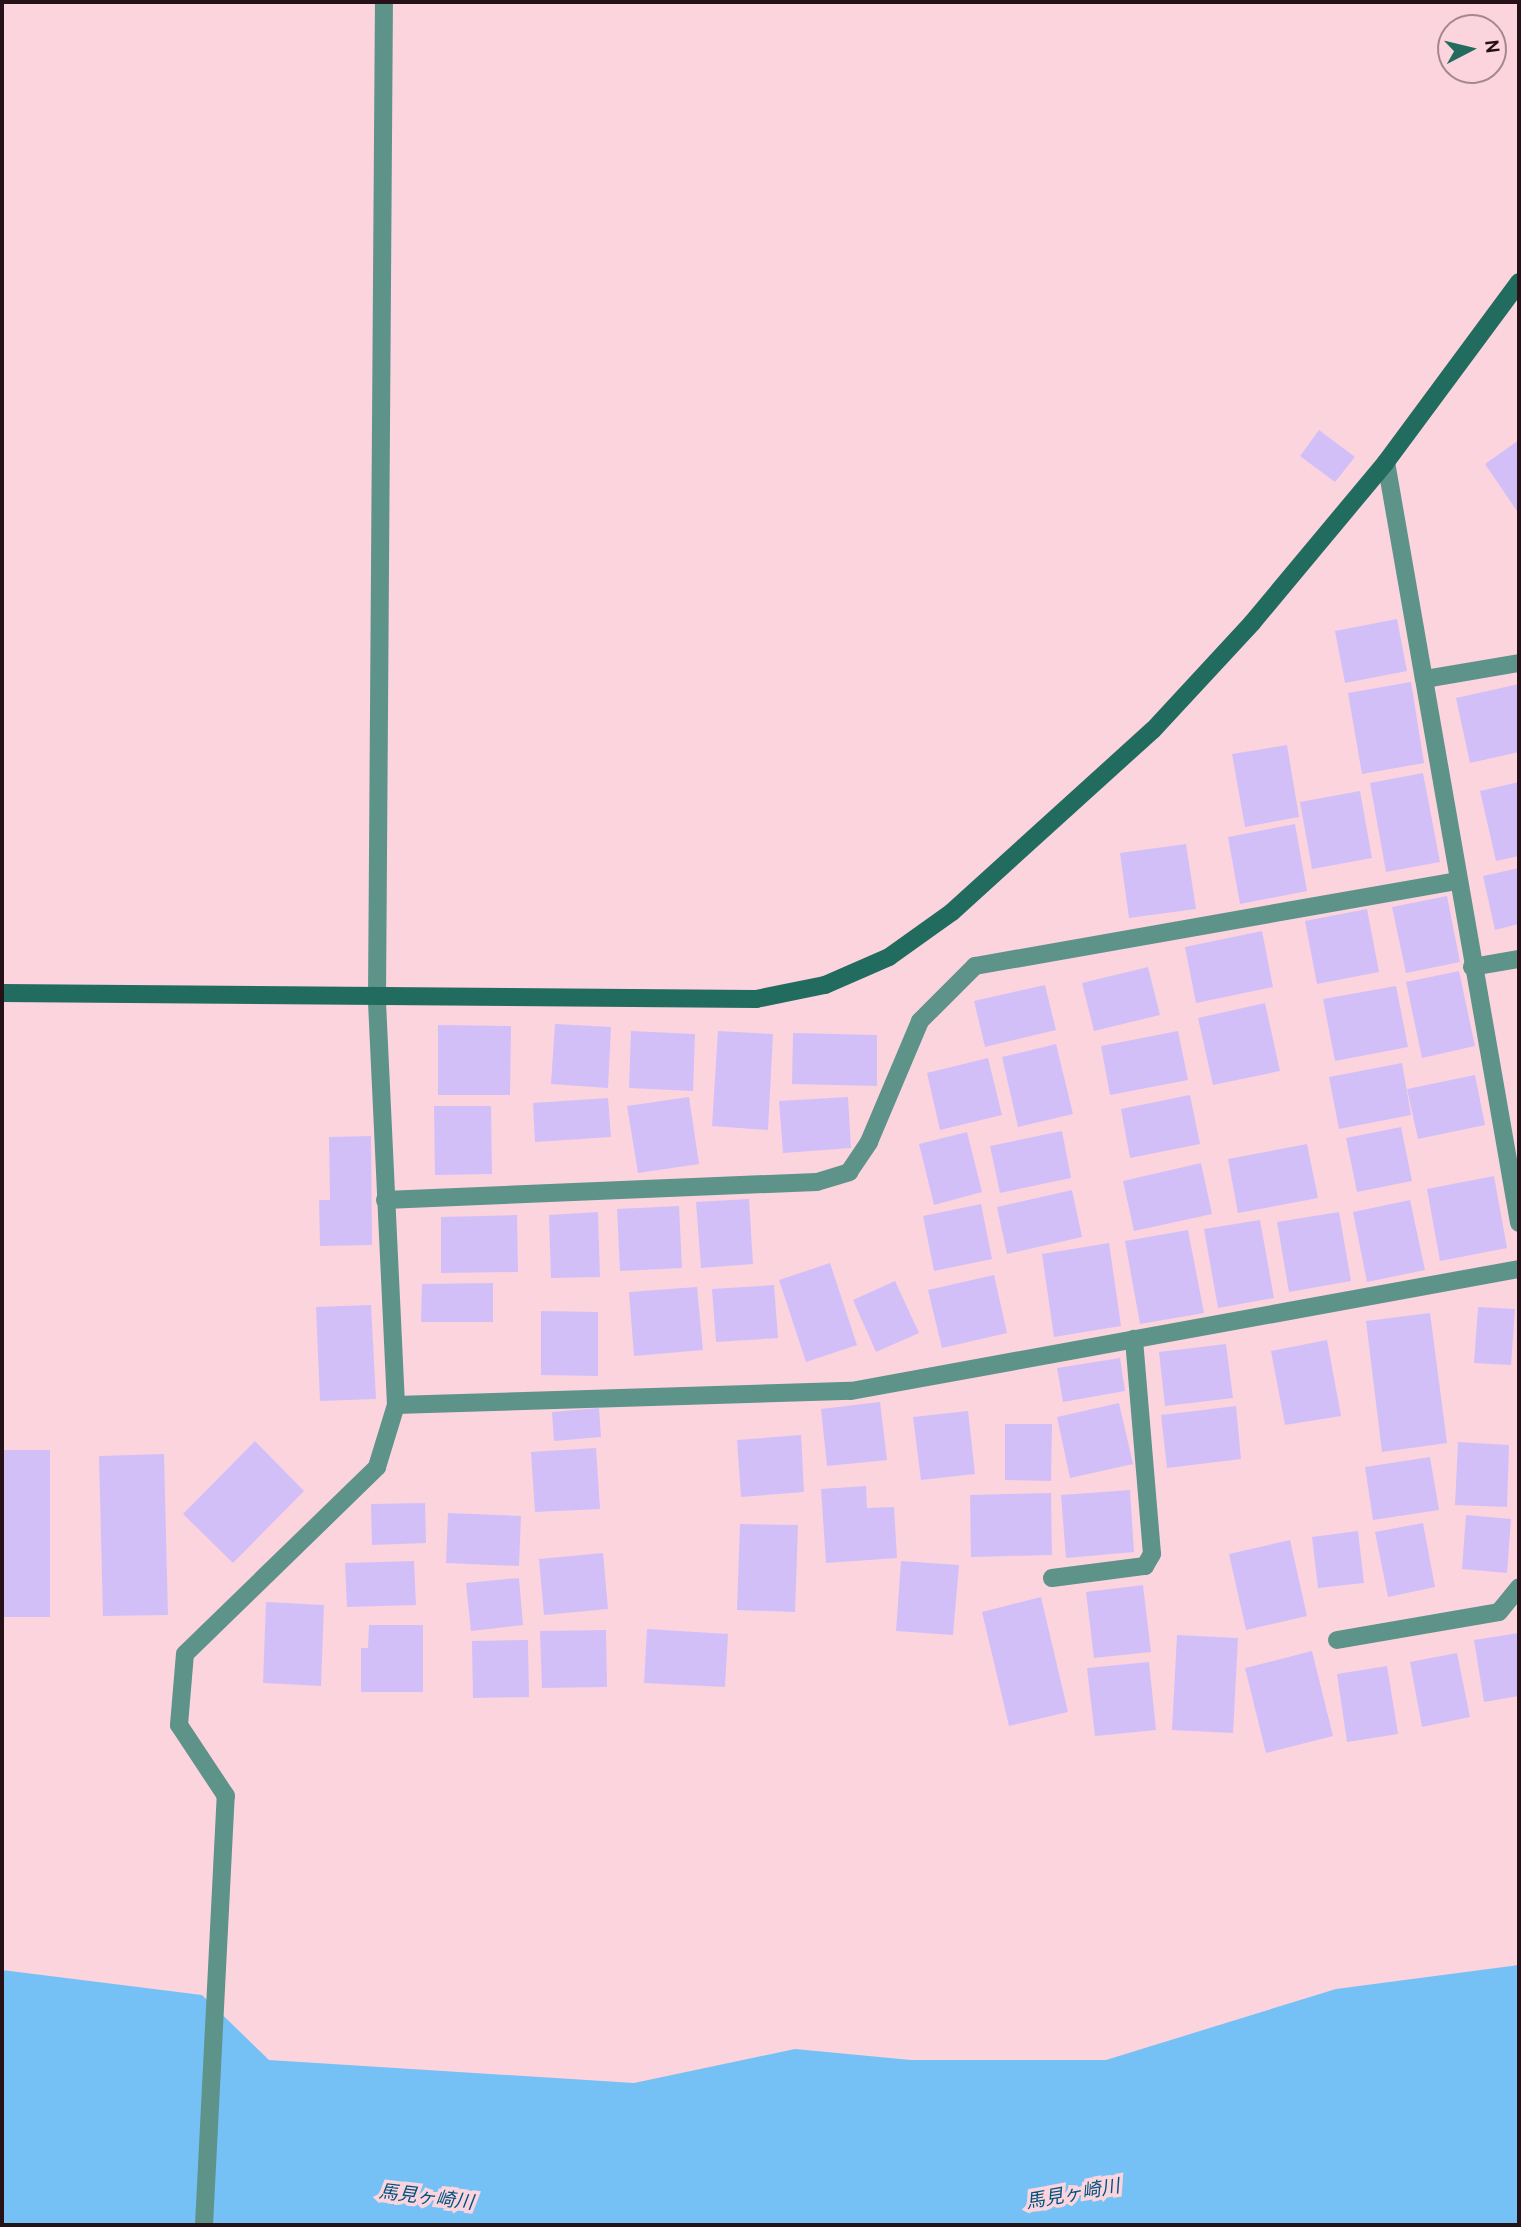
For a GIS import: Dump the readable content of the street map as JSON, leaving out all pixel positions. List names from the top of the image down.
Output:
{
  "water": ["馬見ヶ崎川"],
  "north": "right"
}
